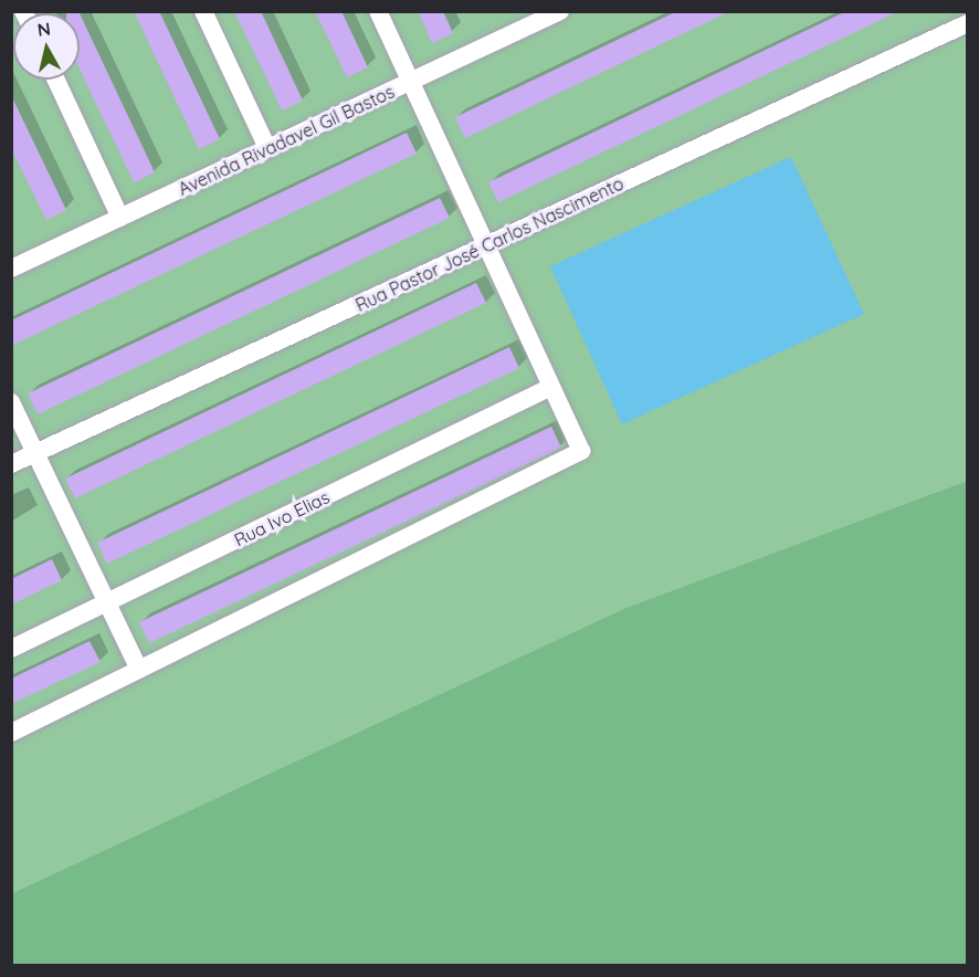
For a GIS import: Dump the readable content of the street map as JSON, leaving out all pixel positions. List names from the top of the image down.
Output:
{
  "streets": {
    "street": ["Avenida Rivadavel Gil Bastos", "Rua Pastor José Carlos Nascimento", "Rua Ivo Elias"]
  },
  "north": "top"
}
